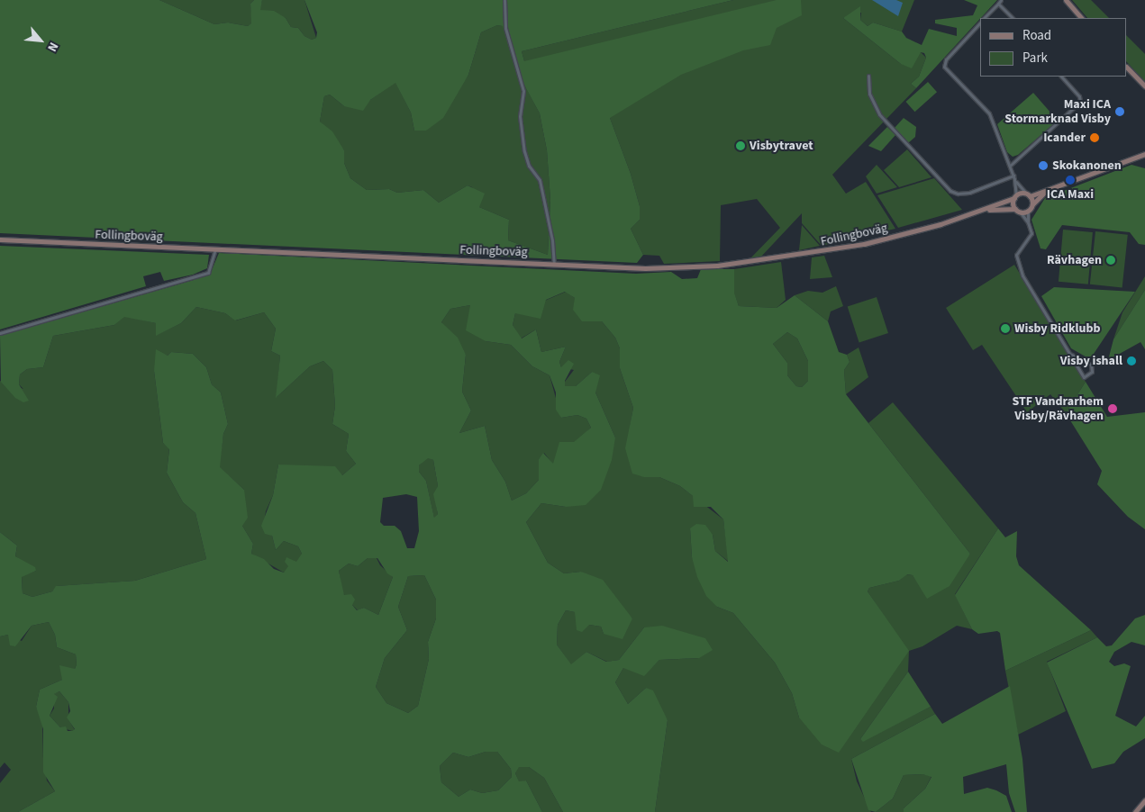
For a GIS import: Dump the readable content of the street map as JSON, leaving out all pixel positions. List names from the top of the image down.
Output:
{
  "streets": {
    "main road": ["Follingboväg"]
  },
  "places": [
    "Maxi ICA Stormarknad Visby",
    "Icander",
    "Visbytravet",
    "Skokanonen",
    "ICA Maxi",
    "Rävhagen",
    "Wisby Ridklubb",
    "Visby ishall",
    "STF Vandrarhem Visby/Rävhagen"
  ],
  "legend": ["Road", "Park"],
  "north": "bottom right"
}
